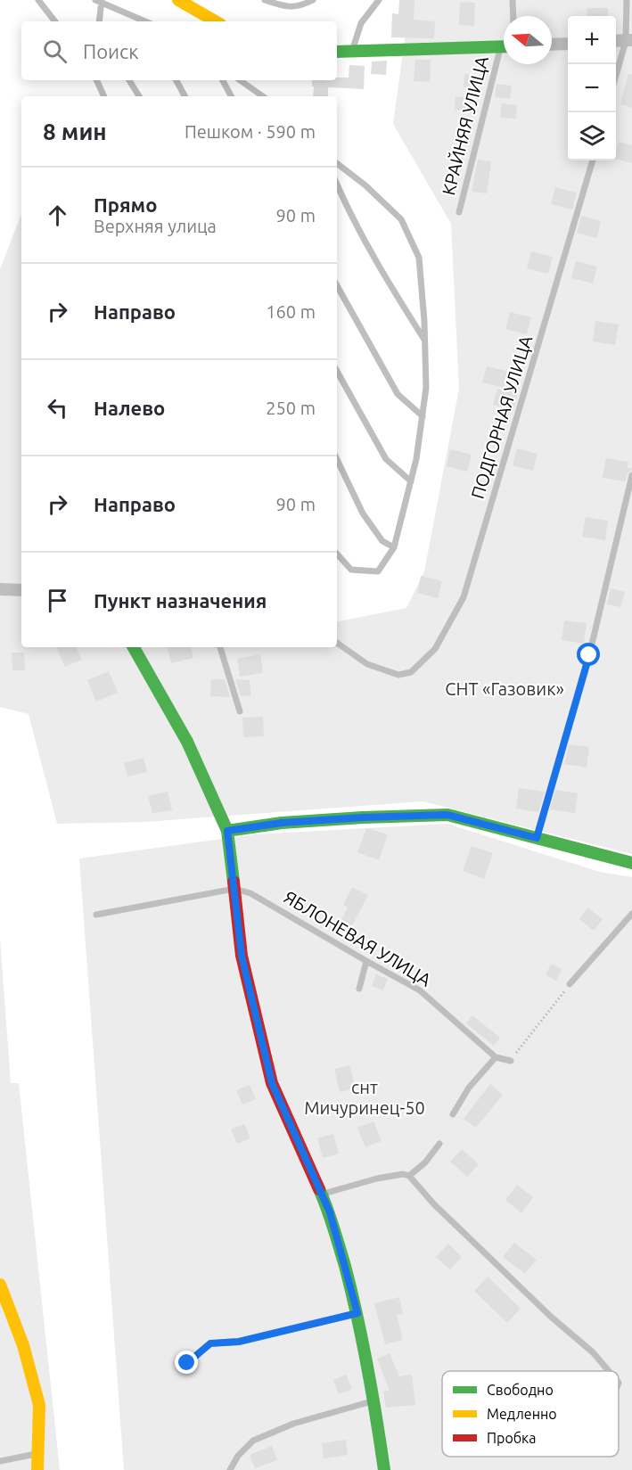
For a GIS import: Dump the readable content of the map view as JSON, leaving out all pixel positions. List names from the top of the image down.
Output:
{
  "streets": {
    "lane": ["КРАЙНЯЯ УЛИЦА", "ПОДГОРНАЯ УЛИЦА", "ЯБЛОНЕВАЯ УЛИЦА"]
  },
  "parks": ["СНТ «Газовик»", "снт Мичуринец-50"],
  "legend": ["Свободно", "Медленно", "Пробка"],
  "north": "left",
  "page": {
    "map_buttons": ["+", "−"],
    "search": "Поиск",
    "heading": ["8 мин", "Пешком · 590 m"],
    "list": [
      ["Прямо", "Верхняя улица", "90 m"],
      ["Направо", "160 m"],
      ["Налево", "250 m"],
      ["Направо", "90 m"],
      "Пункт назначения"
    ]
  }
}
